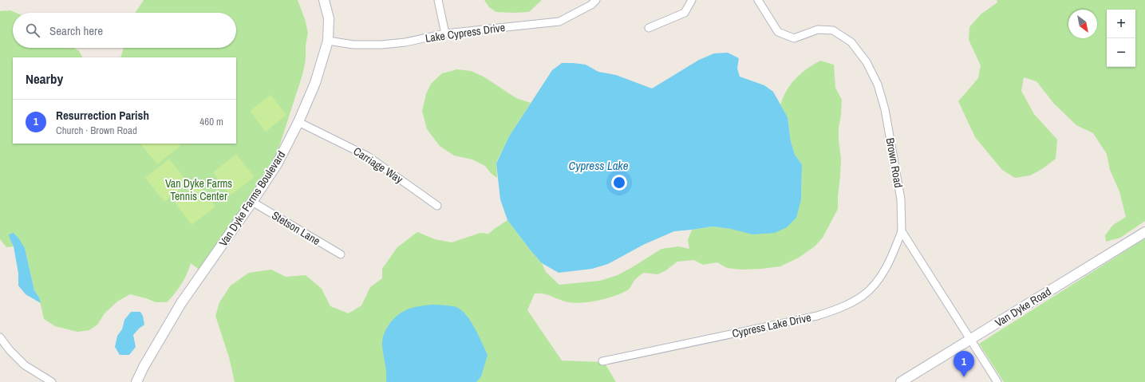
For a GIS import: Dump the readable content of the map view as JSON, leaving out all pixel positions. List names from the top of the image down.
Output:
{
  "streets": {
    "street": [
      "Lake Cypress Drive",
      "Brown Road",
      "Carriage Way",
      "Van Dyke Farms Boulevard",
      "Stetson Lane",
      "Van Dyke Road",
      "Cypress Lake Drive"
    ]
  },
  "crossings": [
    ["Lake Cypress Drive", "Van Dyke Farms Boulevard"],
    ["Brown Road", "Cypress Lake Drive"],
    ["Carriage Way", "Van Dyke Farms Boulevard"],
    ["Van Dyke Farms Boulevard", "Stetson Lane"]
  ],
  "water": ["Cypress Lake"],
  "parks": ["Van Dyke Farms Tennis Center"],
  "north": "bottom right",
  "page": {
    "map_buttons": ["+", "−"],
    "search": "Search here",
    "heading": "Nearby",
    "list": [
      {
        "mark": "1",
        "name": "Resurrection Parish",
        "note": "Church · Brown Road",
        "value": "460 m"
      }
    ],
    "pins": "1"
  }
}
